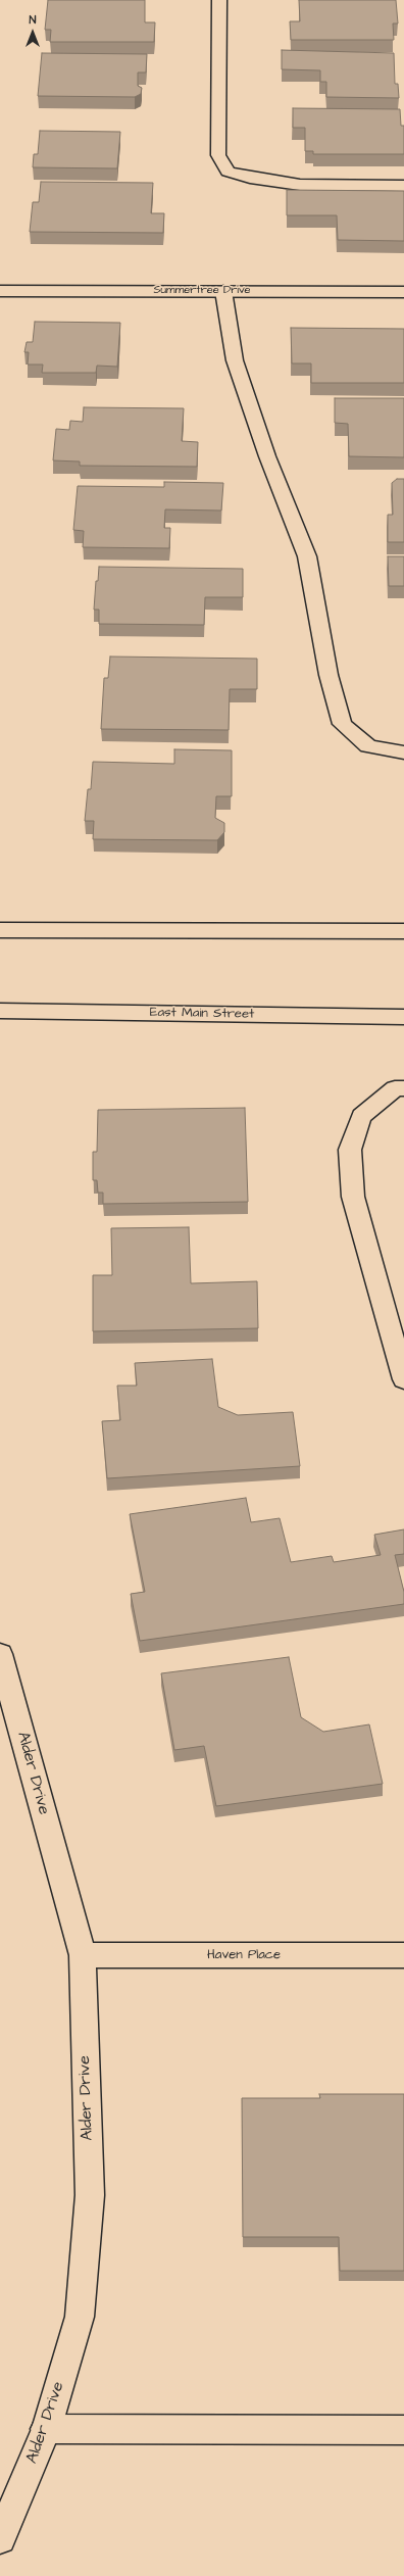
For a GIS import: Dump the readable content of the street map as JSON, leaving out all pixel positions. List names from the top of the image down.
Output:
{
  "streets": {
    "street": [
      "Summertree Drive",
      "East Main Street",
      "Alder Drive",
      "Haven Place"
    ]
  },
  "crossings": [
    ["Alder Drive", "Haven Place"]
  ],
  "north": "top"
}
